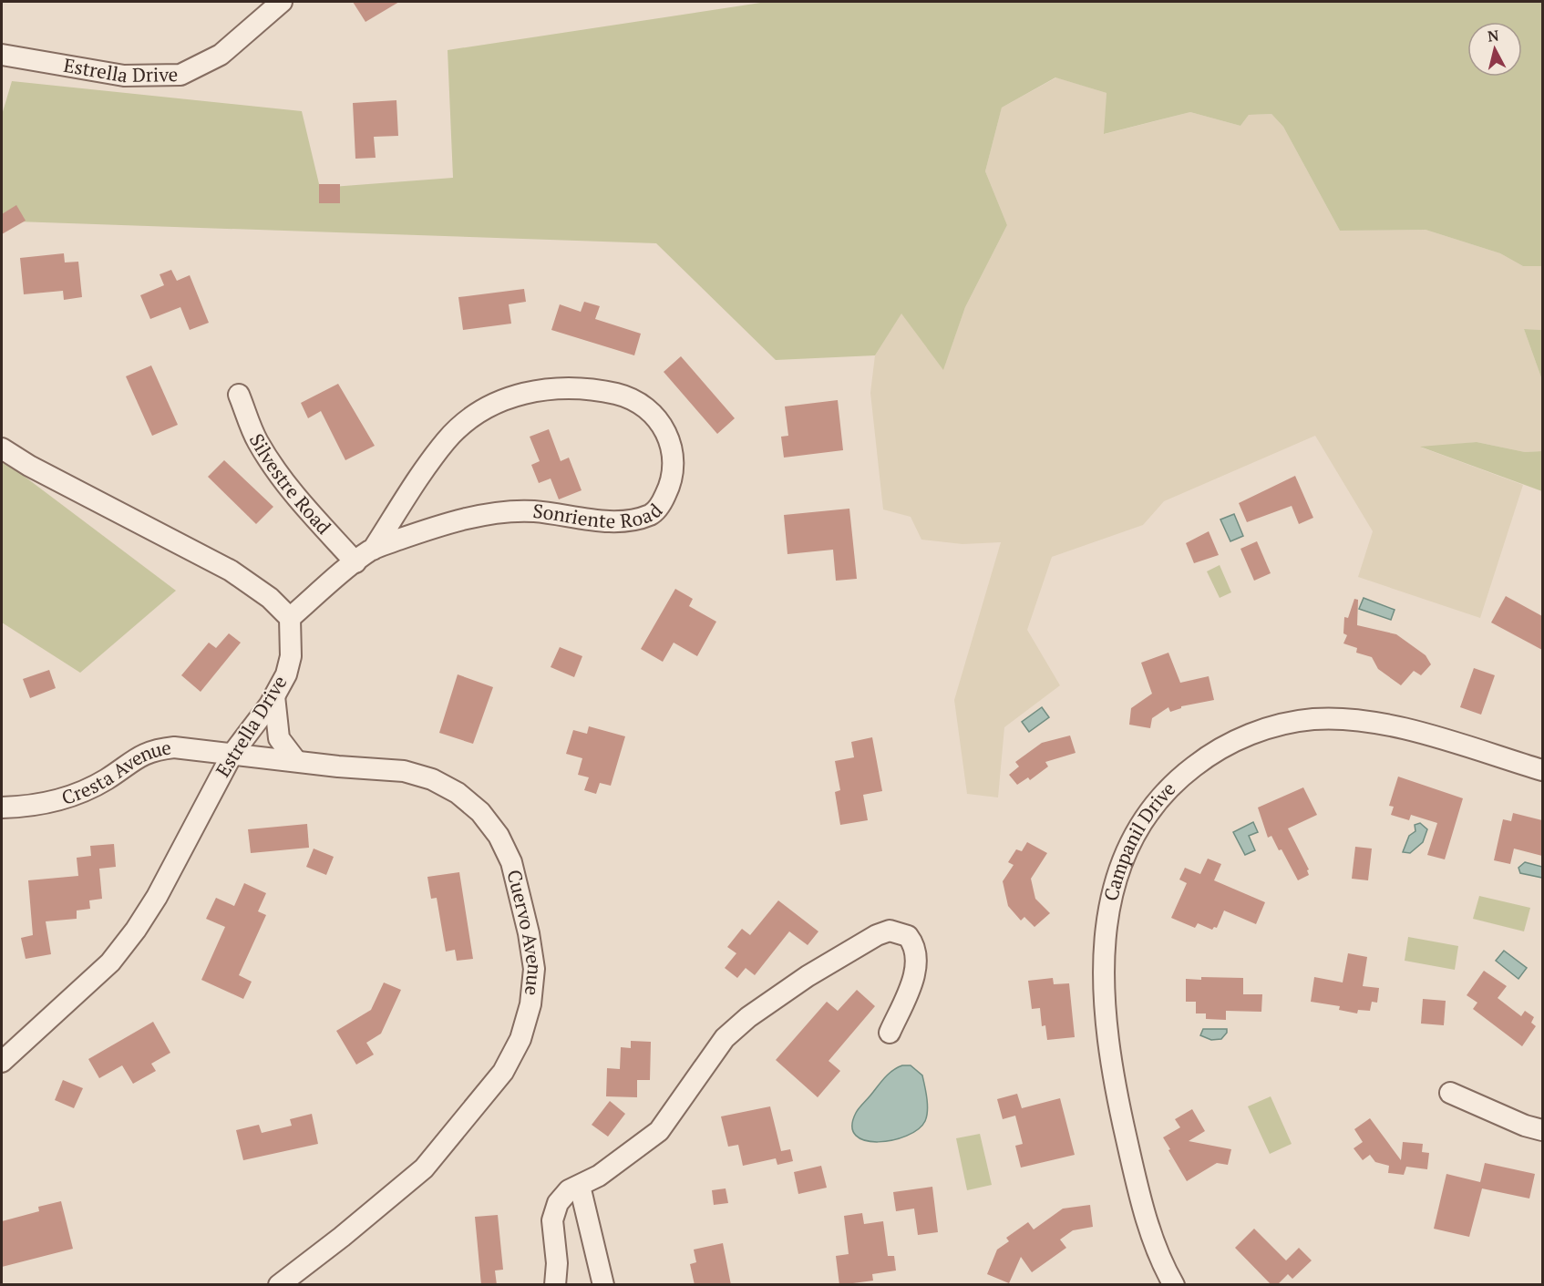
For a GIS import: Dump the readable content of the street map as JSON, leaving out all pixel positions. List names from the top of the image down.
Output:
{
  "streets": {
    "street": [
      "Estrella Drive",
      "Silvestre Road",
      "Sonriente Road",
      "Cresta Avenue",
      "Campanil Drive",
      "Cuervo Avenue"
    ]
  },
  "crossings": [
    ["Estrella Drive", "Sonriente Road"],
    ["Estrella Drive", "Cresta Avenue"],
    ["Estrella Drive", "Cuervo Avenue"],
    ["Silvestre Road", "Sonriente Road"],
    ["Cresta Avenue", "Cuervo Avenue"]
  ],
  "north": "top"
}
